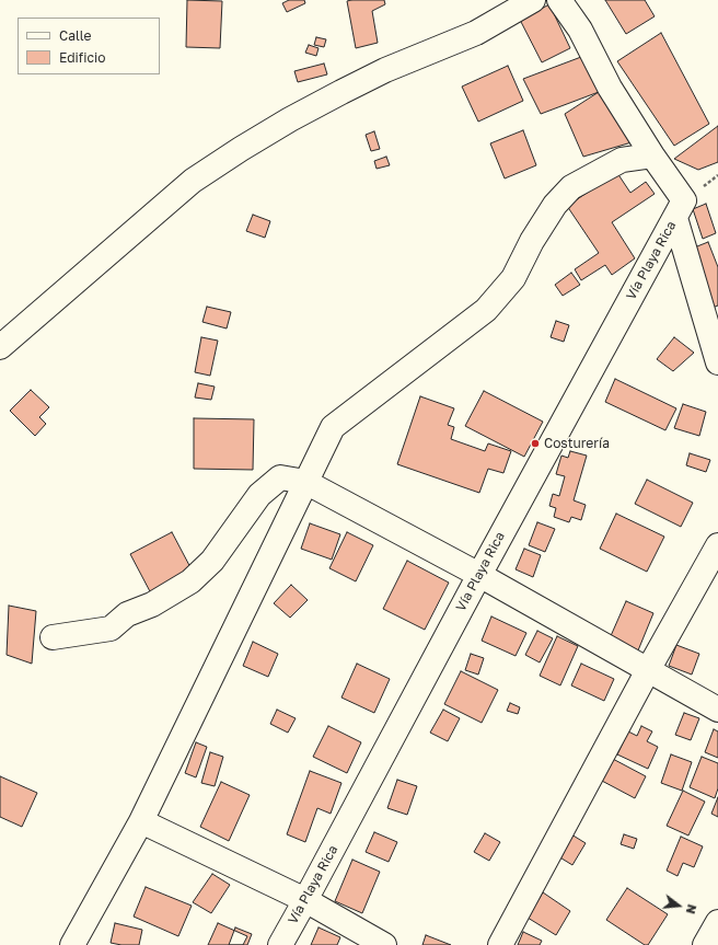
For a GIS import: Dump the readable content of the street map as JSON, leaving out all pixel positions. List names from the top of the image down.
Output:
{
  "streets": {
    "street": ["Vía Playa Rica"]
  },
  "places": ["Costurería"],
  "legend": ["Calle", "Edificio"],
  "north": "right"
}
